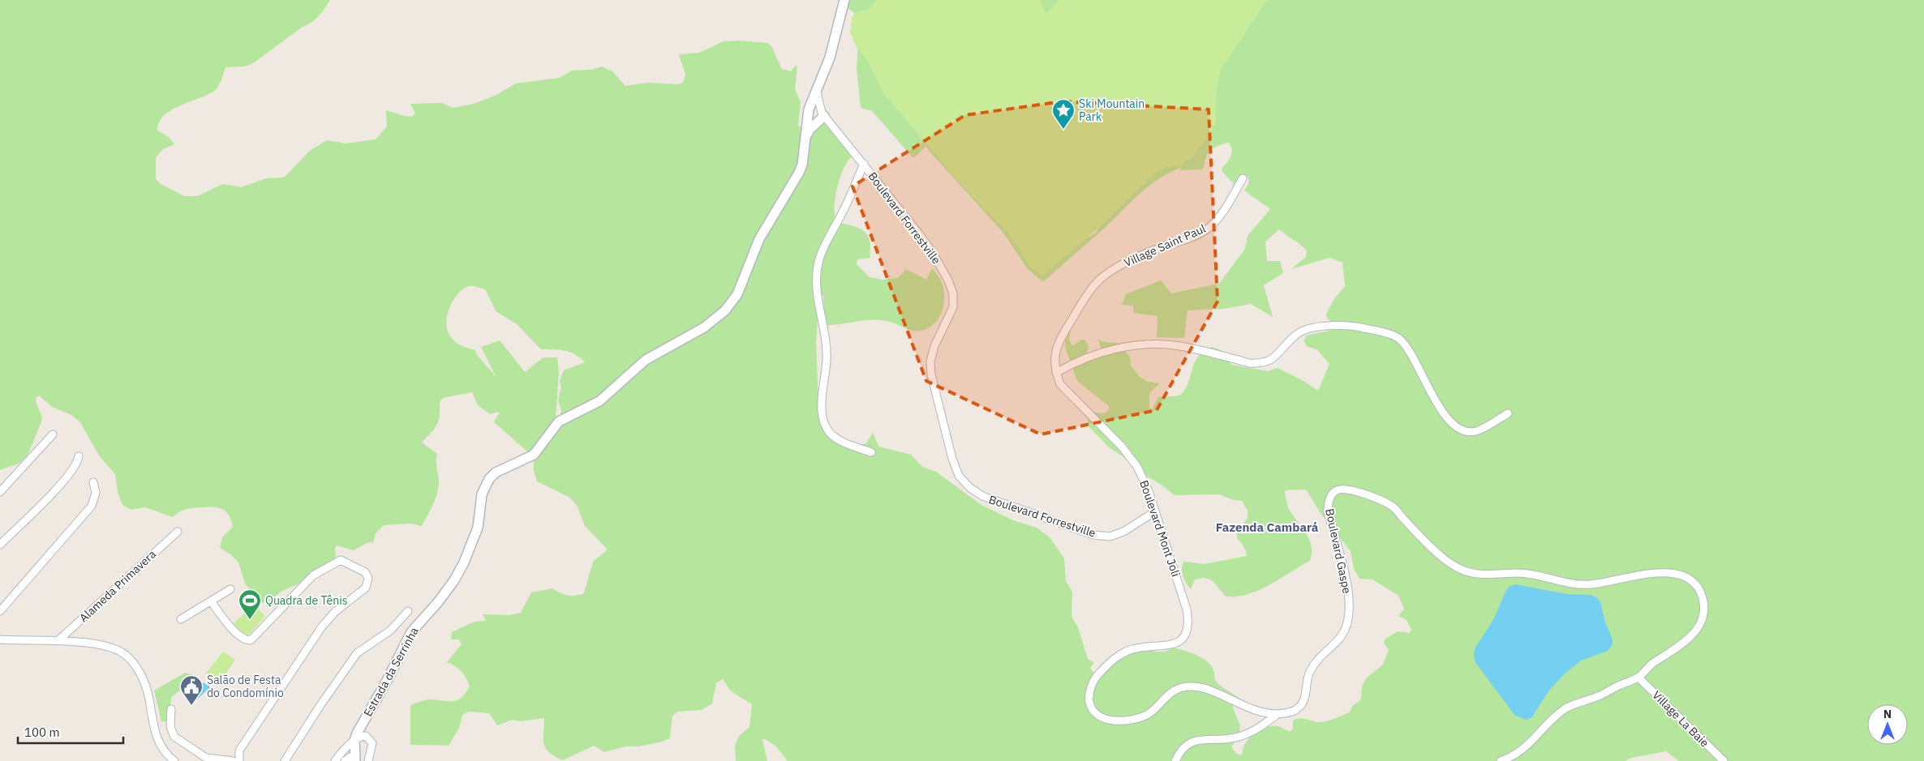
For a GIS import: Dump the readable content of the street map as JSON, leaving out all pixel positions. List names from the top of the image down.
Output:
{
  "streets": {
    "street": [
      "Boulevard Forrestville",
      "Village Saint Paul",
      "Boulevard Mont Joli",
      "Boulevard Gaspe",
      "Alameda Primavera",
      "Estrada da Serrinha",
      "Village La Baie"
    ]
  },
  "crossings": [
    ["Boulevard Forrestville", "Boulevard Mont Joli"],
    ["Village Saint Paul", "Boulevard Mont Joli"],
    ["Boulevard Mont Joli", "Boulevard Gaspe"],
    ["Boulevard Gaspe", "Village La Baie"]
  ],
  "districts": ["Fazenda Cambará"],
  "places": {
    "place": ["Ski Mountain Park"],
    "sports": ["Quadra de Tênis"],
    "public building": ["Salão de Festa do Condomínio"]
  },
  "scale_bar": "100 m",
  "north": "top"
}
